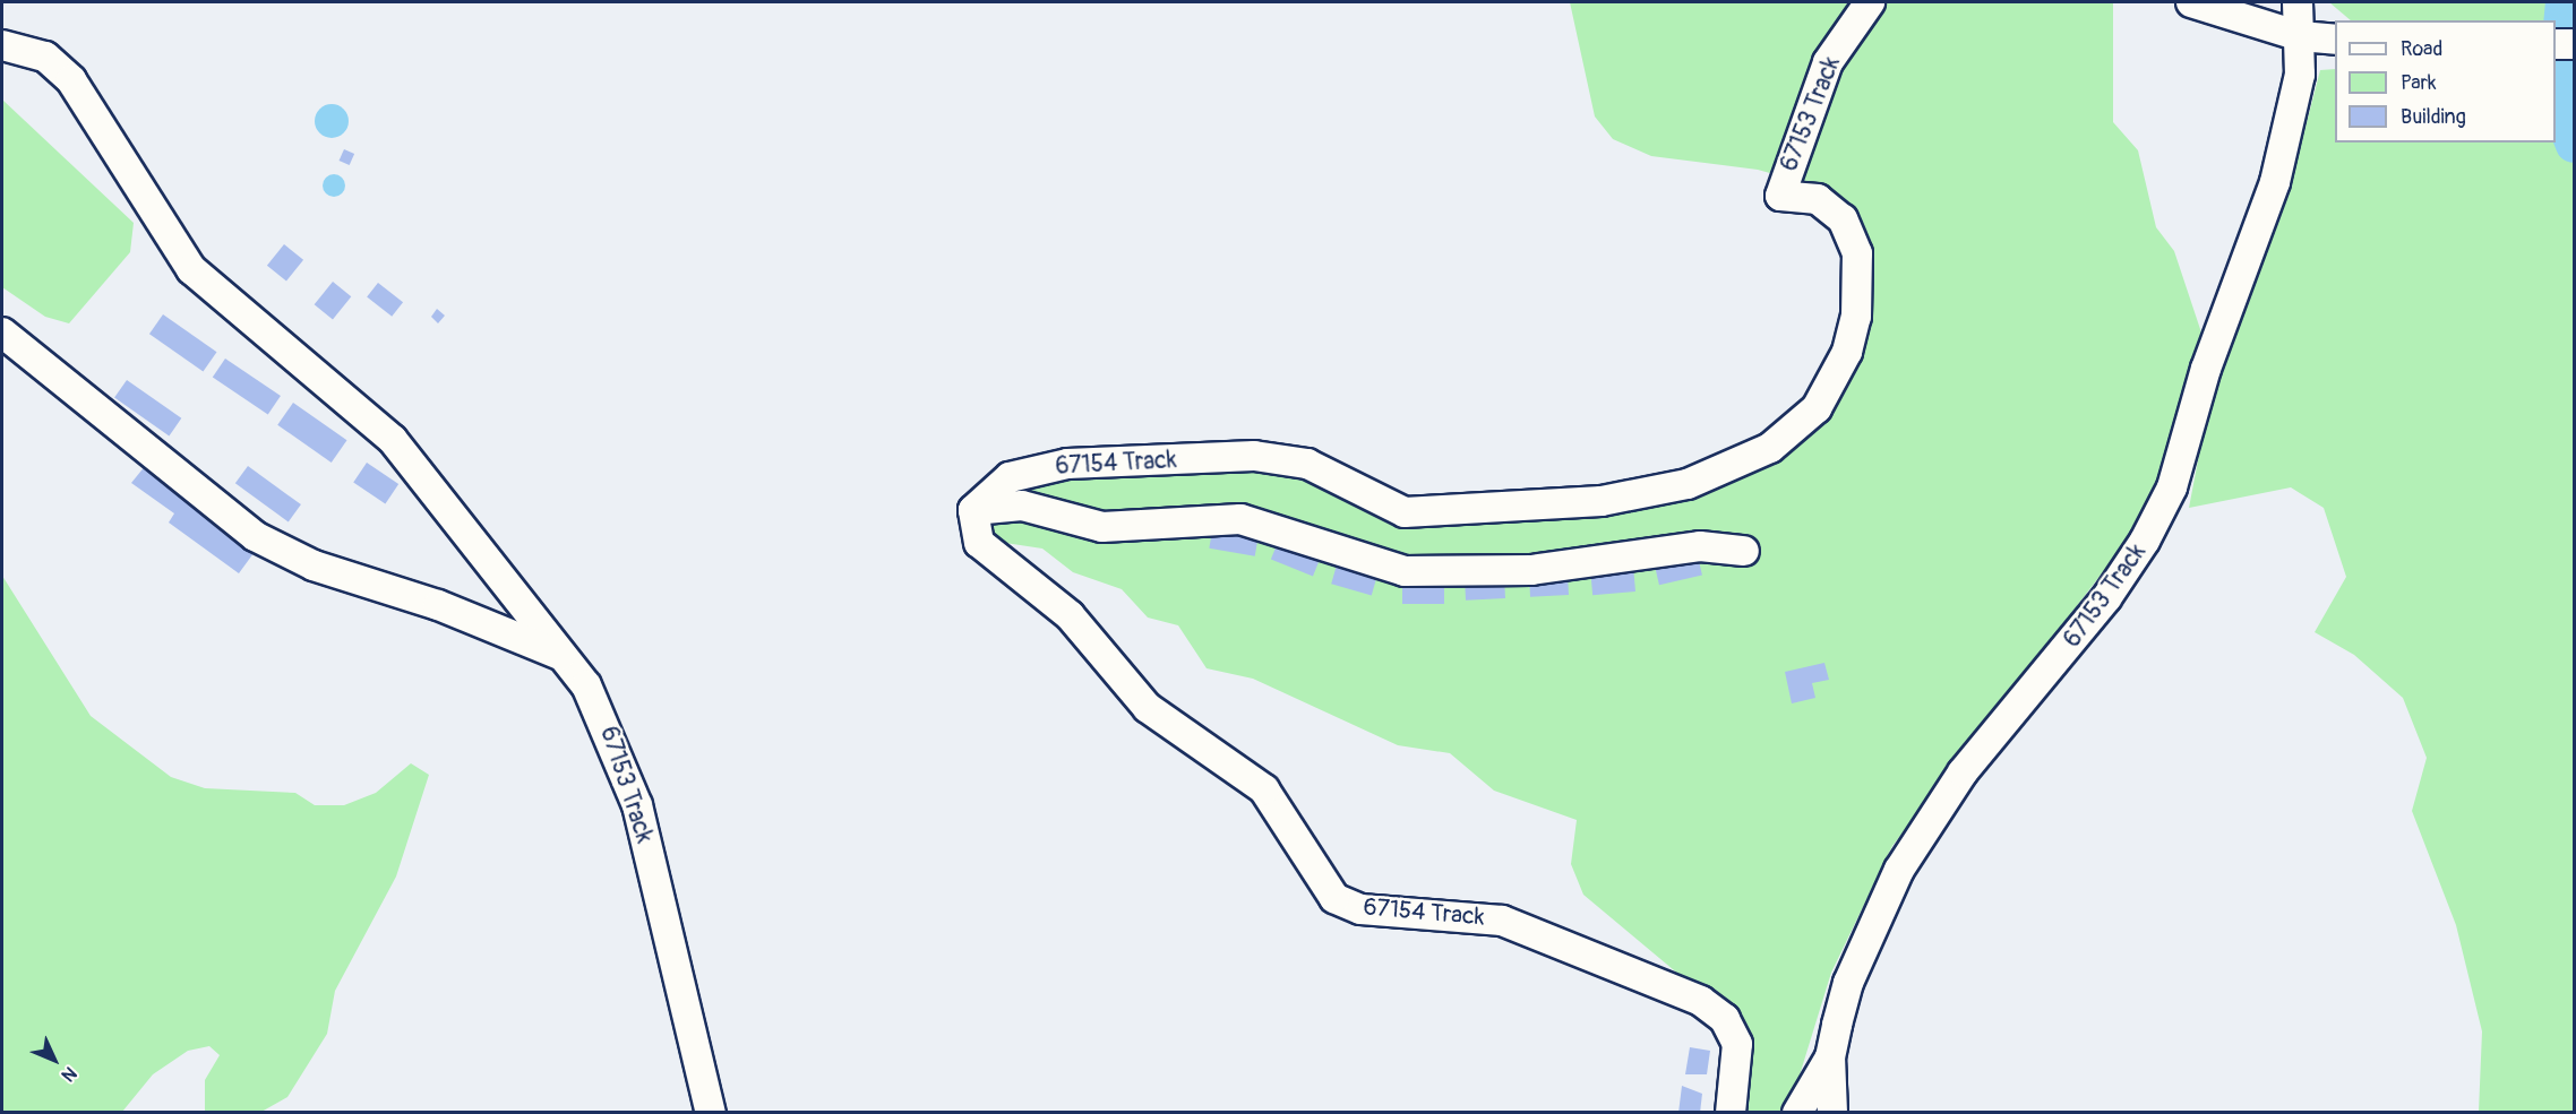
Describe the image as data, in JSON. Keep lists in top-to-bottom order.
{
  "streets": {
    "street": ["67153 Track", "67154 Track"]
  },
  "crossings": [
    ["67153 Track", "67154 Track"]
  ],
  "legend": ["Road", "Park", "Building"],
  "north": "bottom right"
}
